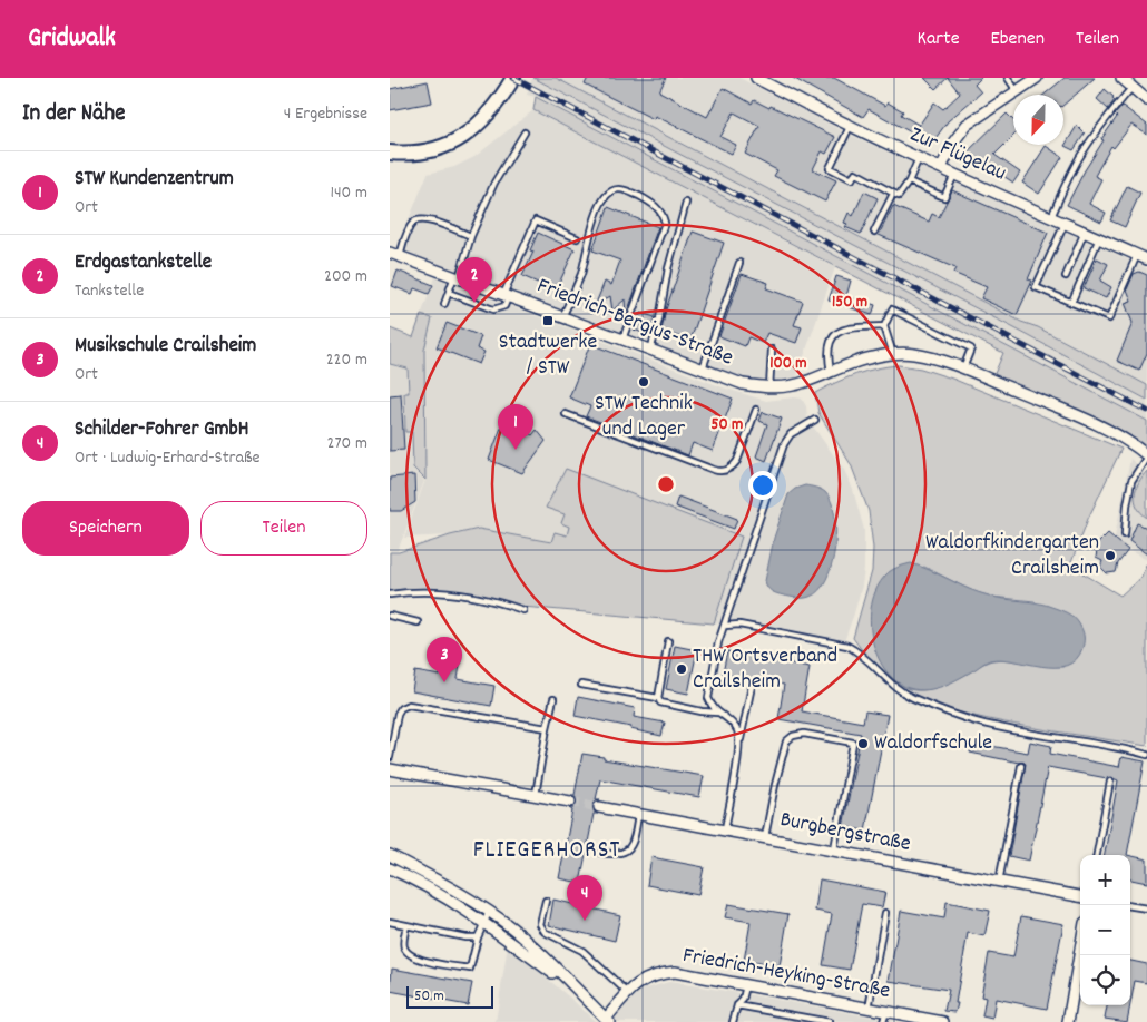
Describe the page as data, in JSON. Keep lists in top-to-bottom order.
{
  "streets": {
    "street": [
      "Zur Flügelau",
      "Friedrich-Bergius-Straße",
      "Burgbergstraße",
      "Friedrich-Heyking-Straße"
    ]
  },
  "districts": ["FLIEGERHORST"],
  "places": {
    "transit": ["Stadtwerke / STW"],
    "other": [
      "STW Technik und Lager",
      "Waldorfkindergarten Crailsheim",
      "THW Ortsverband Crailsheim",
      "Waldorfschule"
    ]
  },
  "scale_bar": "50 m",
  "north": "bottom",
  "page": {
    "header": "Gridwalk",
    "nav": ["Karte", "Ebenen", "Teilen"],
    "heading": ["In der Nähe", "4 Ergebnisse"],
    "list": [
      {
        "mark": "1",
        "name": "STW Kundenzentrum",
        "note": "Ort",
        "value": "140 m"
      },
      {
        "mark": "2",
        "name": "Erdgastankstelle",
        "note": "Tankstelle",
        "value": "200 m"
      },
      {
        "mark": "3",
        "name": "Musikschule Crailsheim",
        "note": "Ort",
        "value": "220 m"
      },
      {
        "mark": "4",
        "name": "Schilder-Fohrer GmbH",
        "note": "Ort · Ludwig-Erhard-Straße",
        "value": "270 m"
      }
    ],
    "pins": [
      "2",
      "1",
      "3",
      "4"
    ],
    "buttons": ["Speichern", "Teilen"],
    "map_buttons": ["+", "−"],
    "scale": "50 m"
  },
  "rings": ["150 m", "100 m", "50 m"]
}
